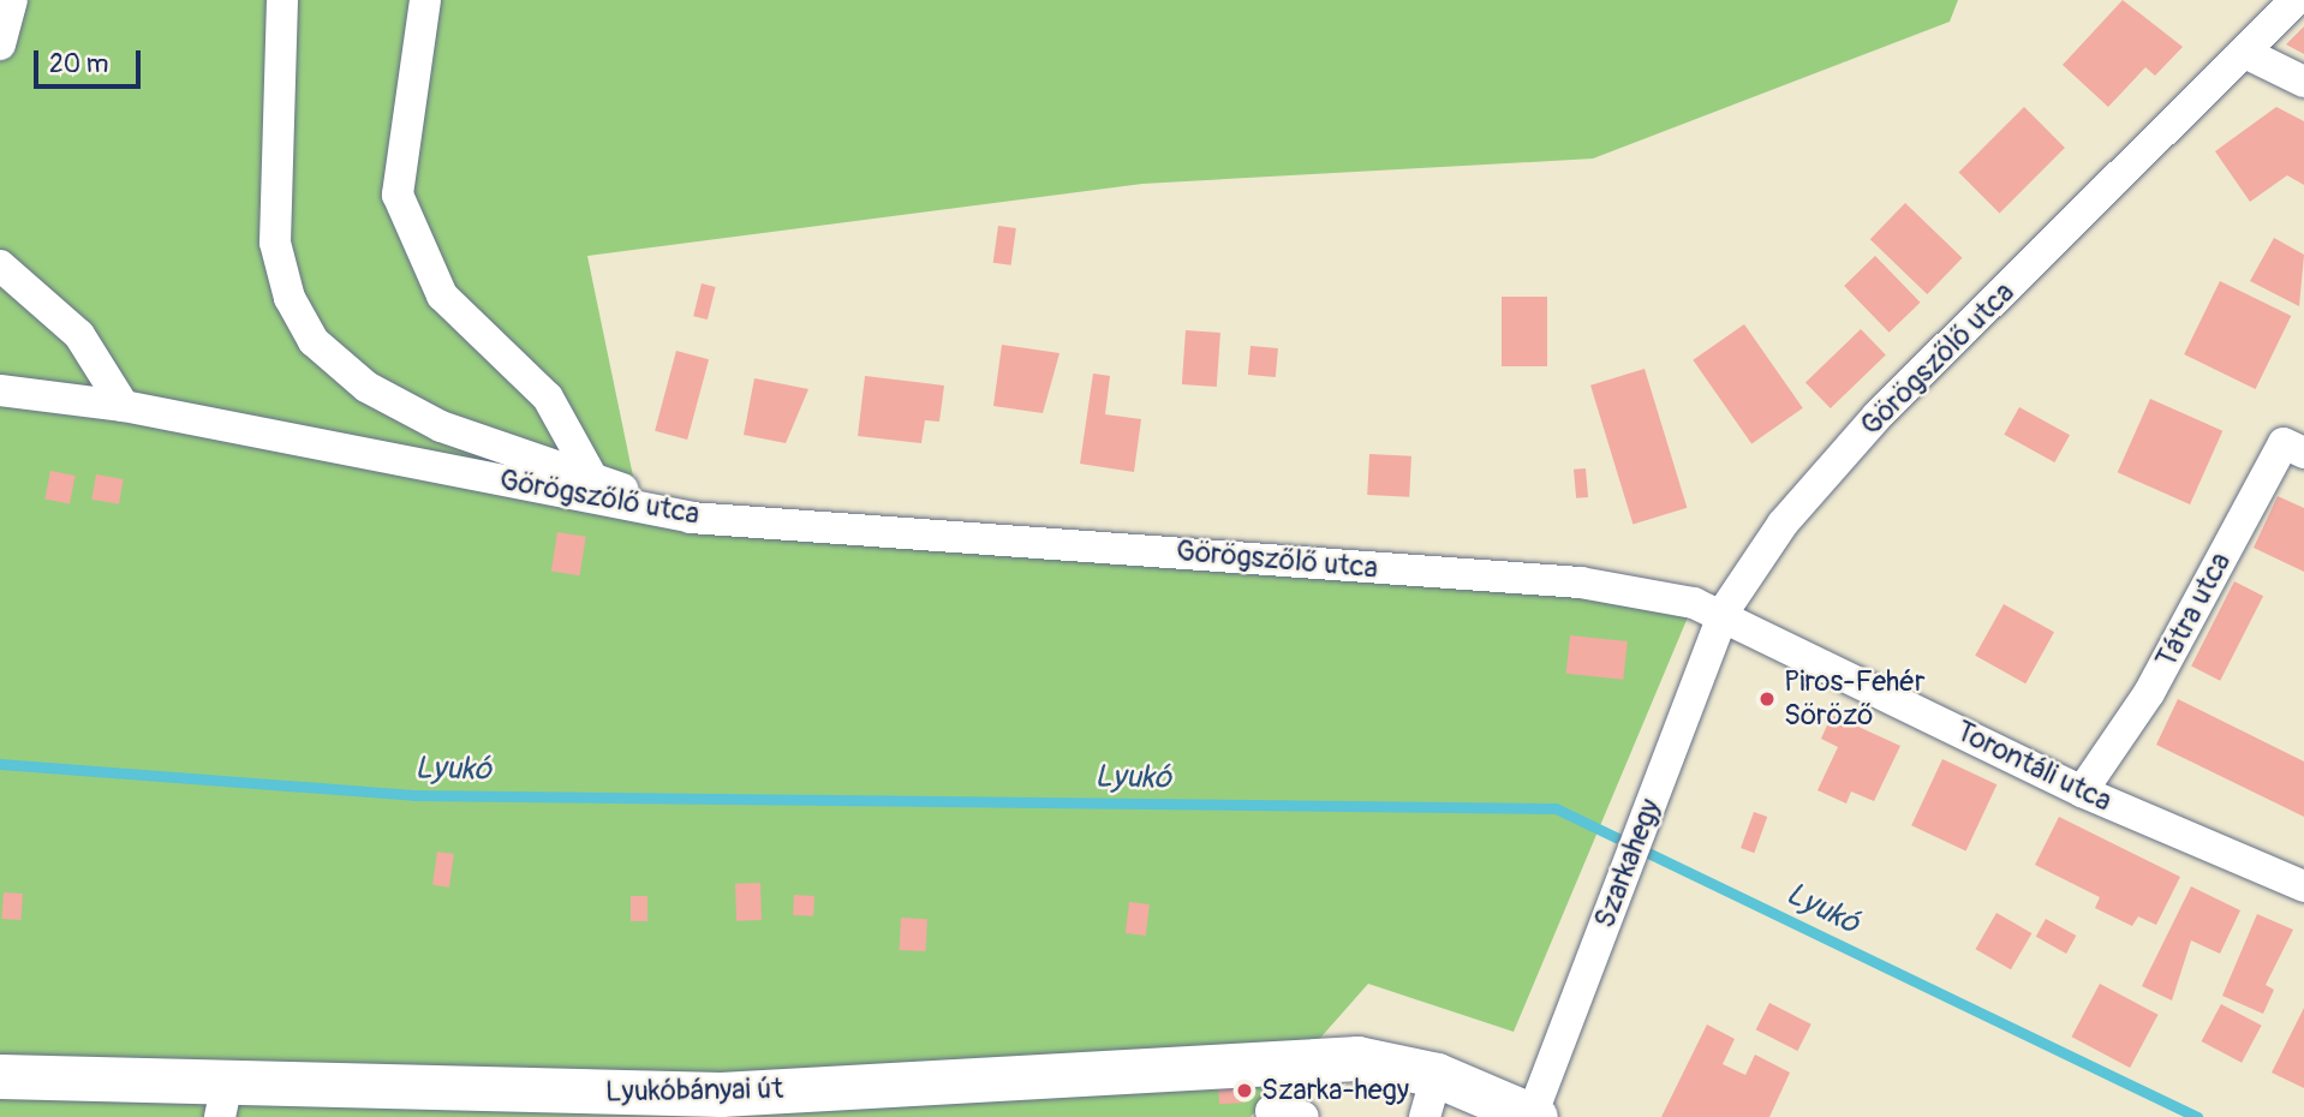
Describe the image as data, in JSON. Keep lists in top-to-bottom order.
{
  "streets": {
    "main road": ["Lyukóbányai út"],
    "street": [
      "Görögszőlő utca",
      "Tátra utca",
      "Torontáli utca",
      "Szarkahegy"
    ]
  },
  "crossings": [
    ["Görögszőlő utca", "Torontáli utca"],
    ["Görögszőlő utca", "Szarkahegy"],
    ["Tátra utca", "Torontáli utca"],
    ["Torontáli utca", "Szarkahegy"],
    ["Szarkahegy", "Lyukóbányai út"]
  ],
  "water": ["Lyukó"],
  "places": ["Piros-Fehér Söröző", "Szarka-hegy"],
  "scale_bar": "20 m"
}
